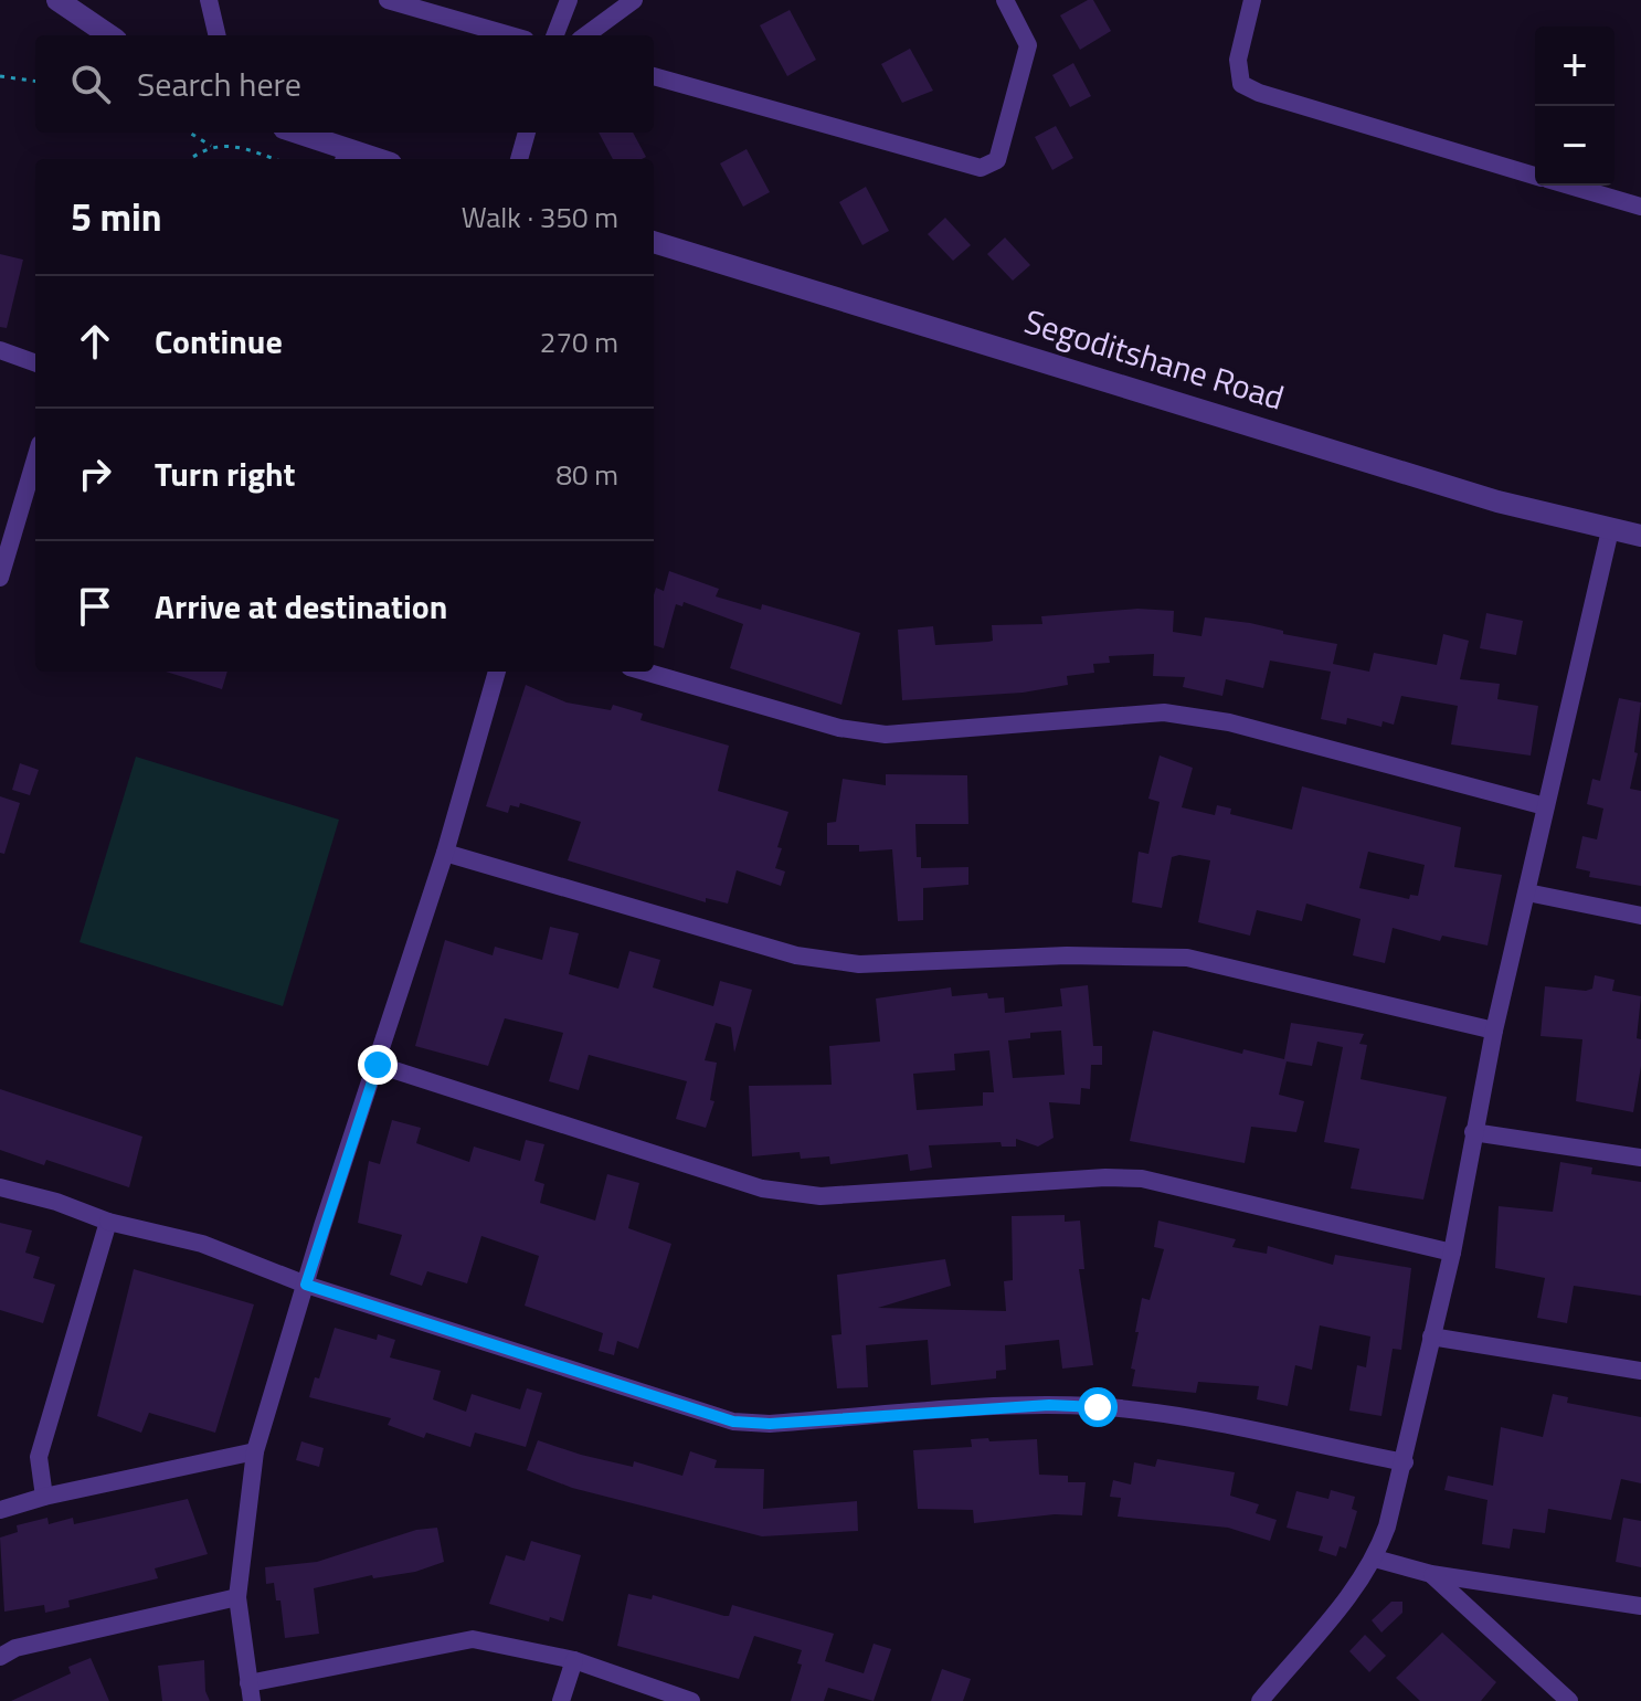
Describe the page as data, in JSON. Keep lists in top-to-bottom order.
{
  "streets": {
    "street": ["Segoditshane Road"]
  },
  "page": {
    "map_buttons": ["+", "−"],
    "search": "Search here",
    "heading": ["5 min", "Walk · 350 m"],
    "list": [
      ["Continue", "270 m"],
      ["Turn right", "80 m"],
      "Arrive at destination"
    ]
  }
}
